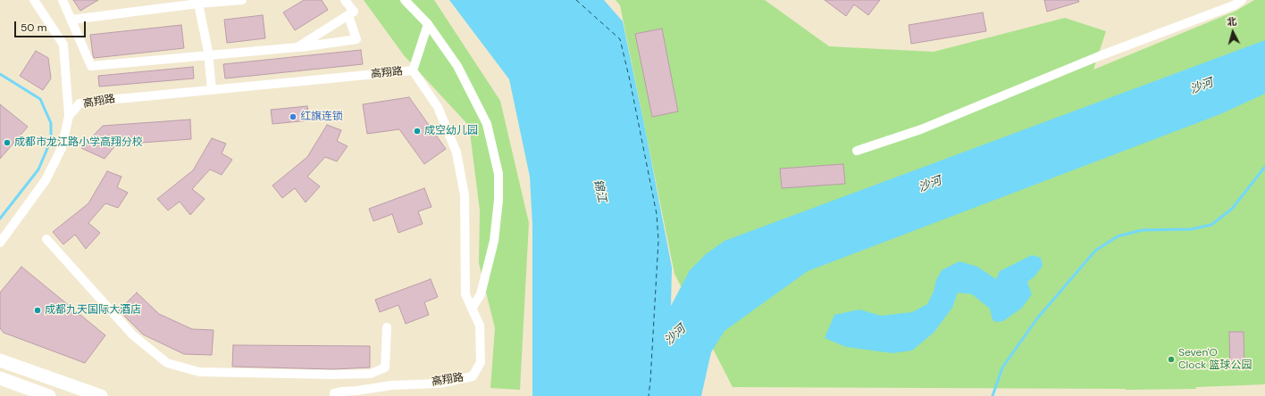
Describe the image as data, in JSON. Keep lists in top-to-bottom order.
{
  "streets": {
    "street": ["高翔路"]
  },
  "water": ["沙河", "锦江"],
  "places": [
    "红旗连锁",
    "成空幼儿园",
    "成都市龙江路小学高翔分校",
    "成都九天国际大酒店",
    "Seven'O Clock 篮球公园"
  ],
  "scale_bar": "50 m",
  "north": "top"
}
